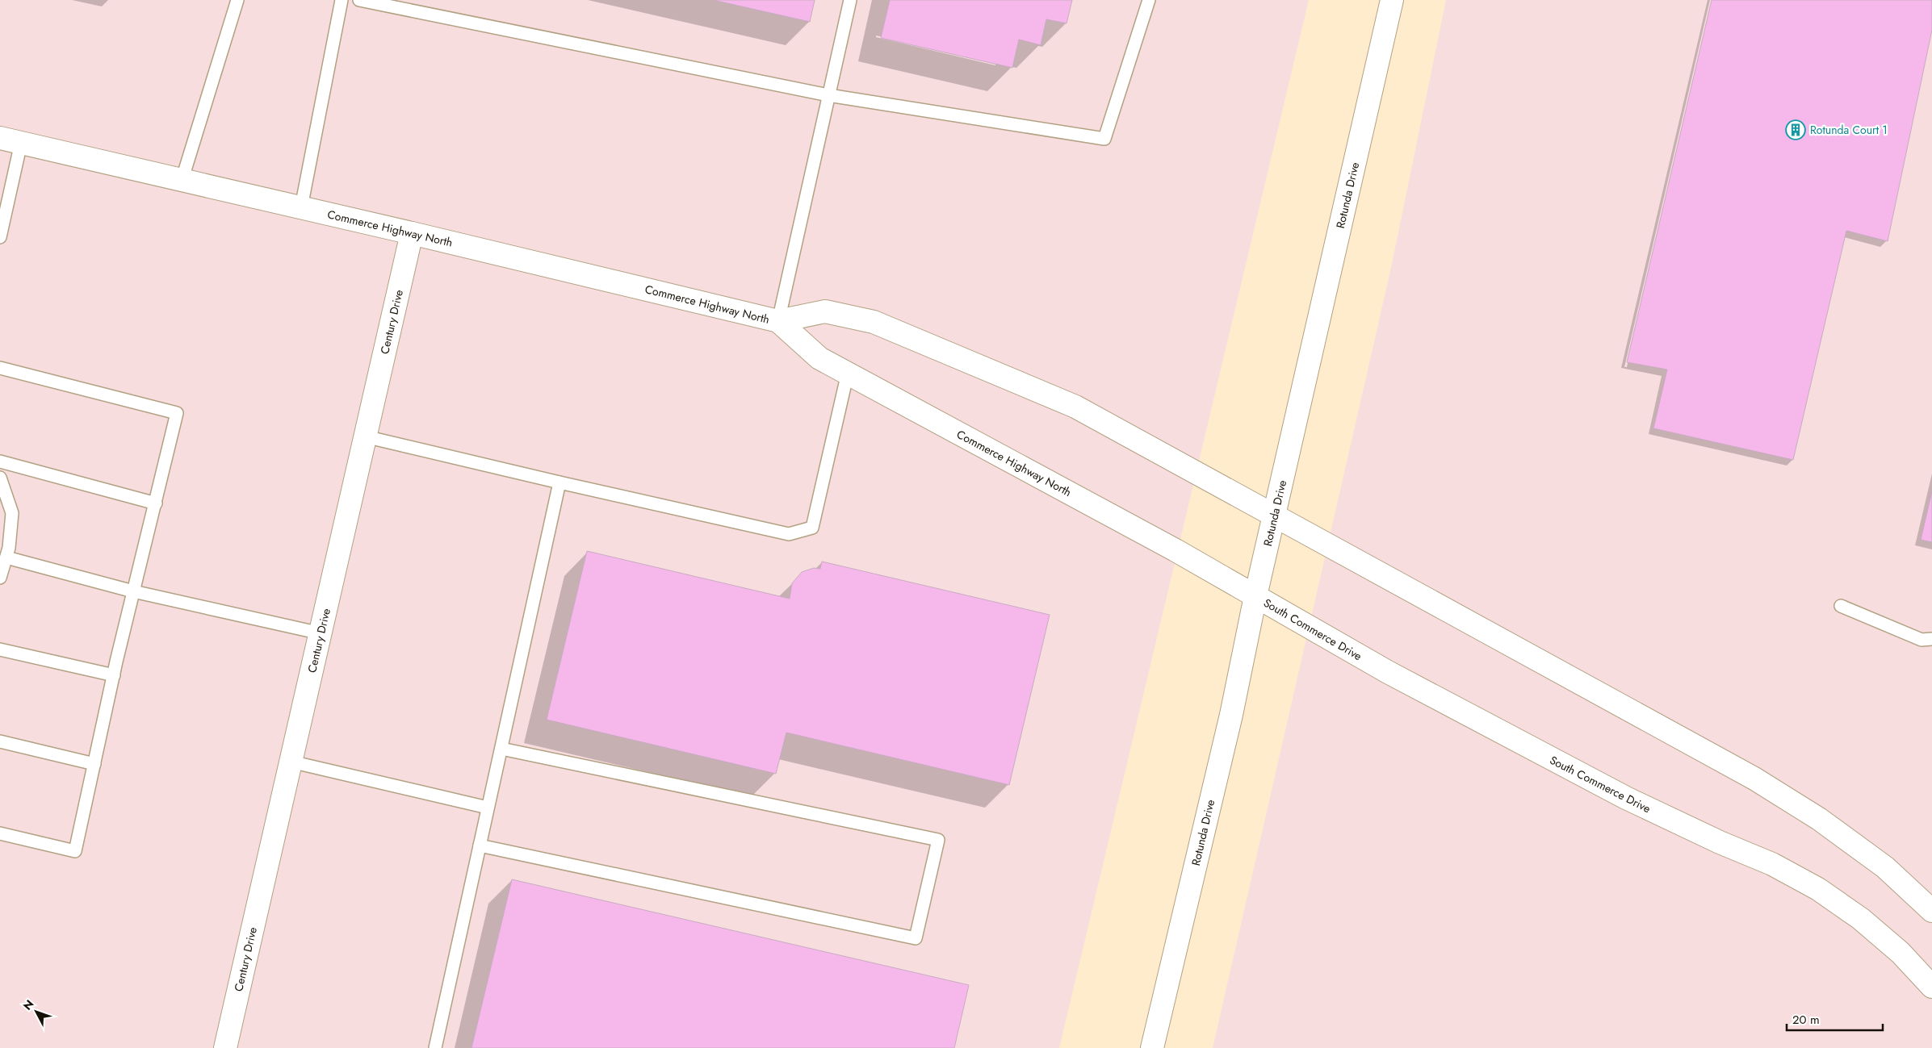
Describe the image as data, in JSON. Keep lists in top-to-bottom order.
{
  "streets": {
    "street": [
      "Rotunda Drive",
      "Commerce Highway North",
      "Century Drive",
      "South Commerce Drive"
    ]
  },
  "crossings": [
    ["Rotunda Drive", "Commerce Highway North"],
    ["Rotunda Drive", "South Commerce Drive"],
    ["Commerce Highway North", "Century Drive"],
    ["Commerce Highway North", "South Commerce Drive"]
  ],
  "places": {
    "building": ["Rotunda Court 1"]
  },
  "scale_bar": "20 m",
  "north": "top left"
}
